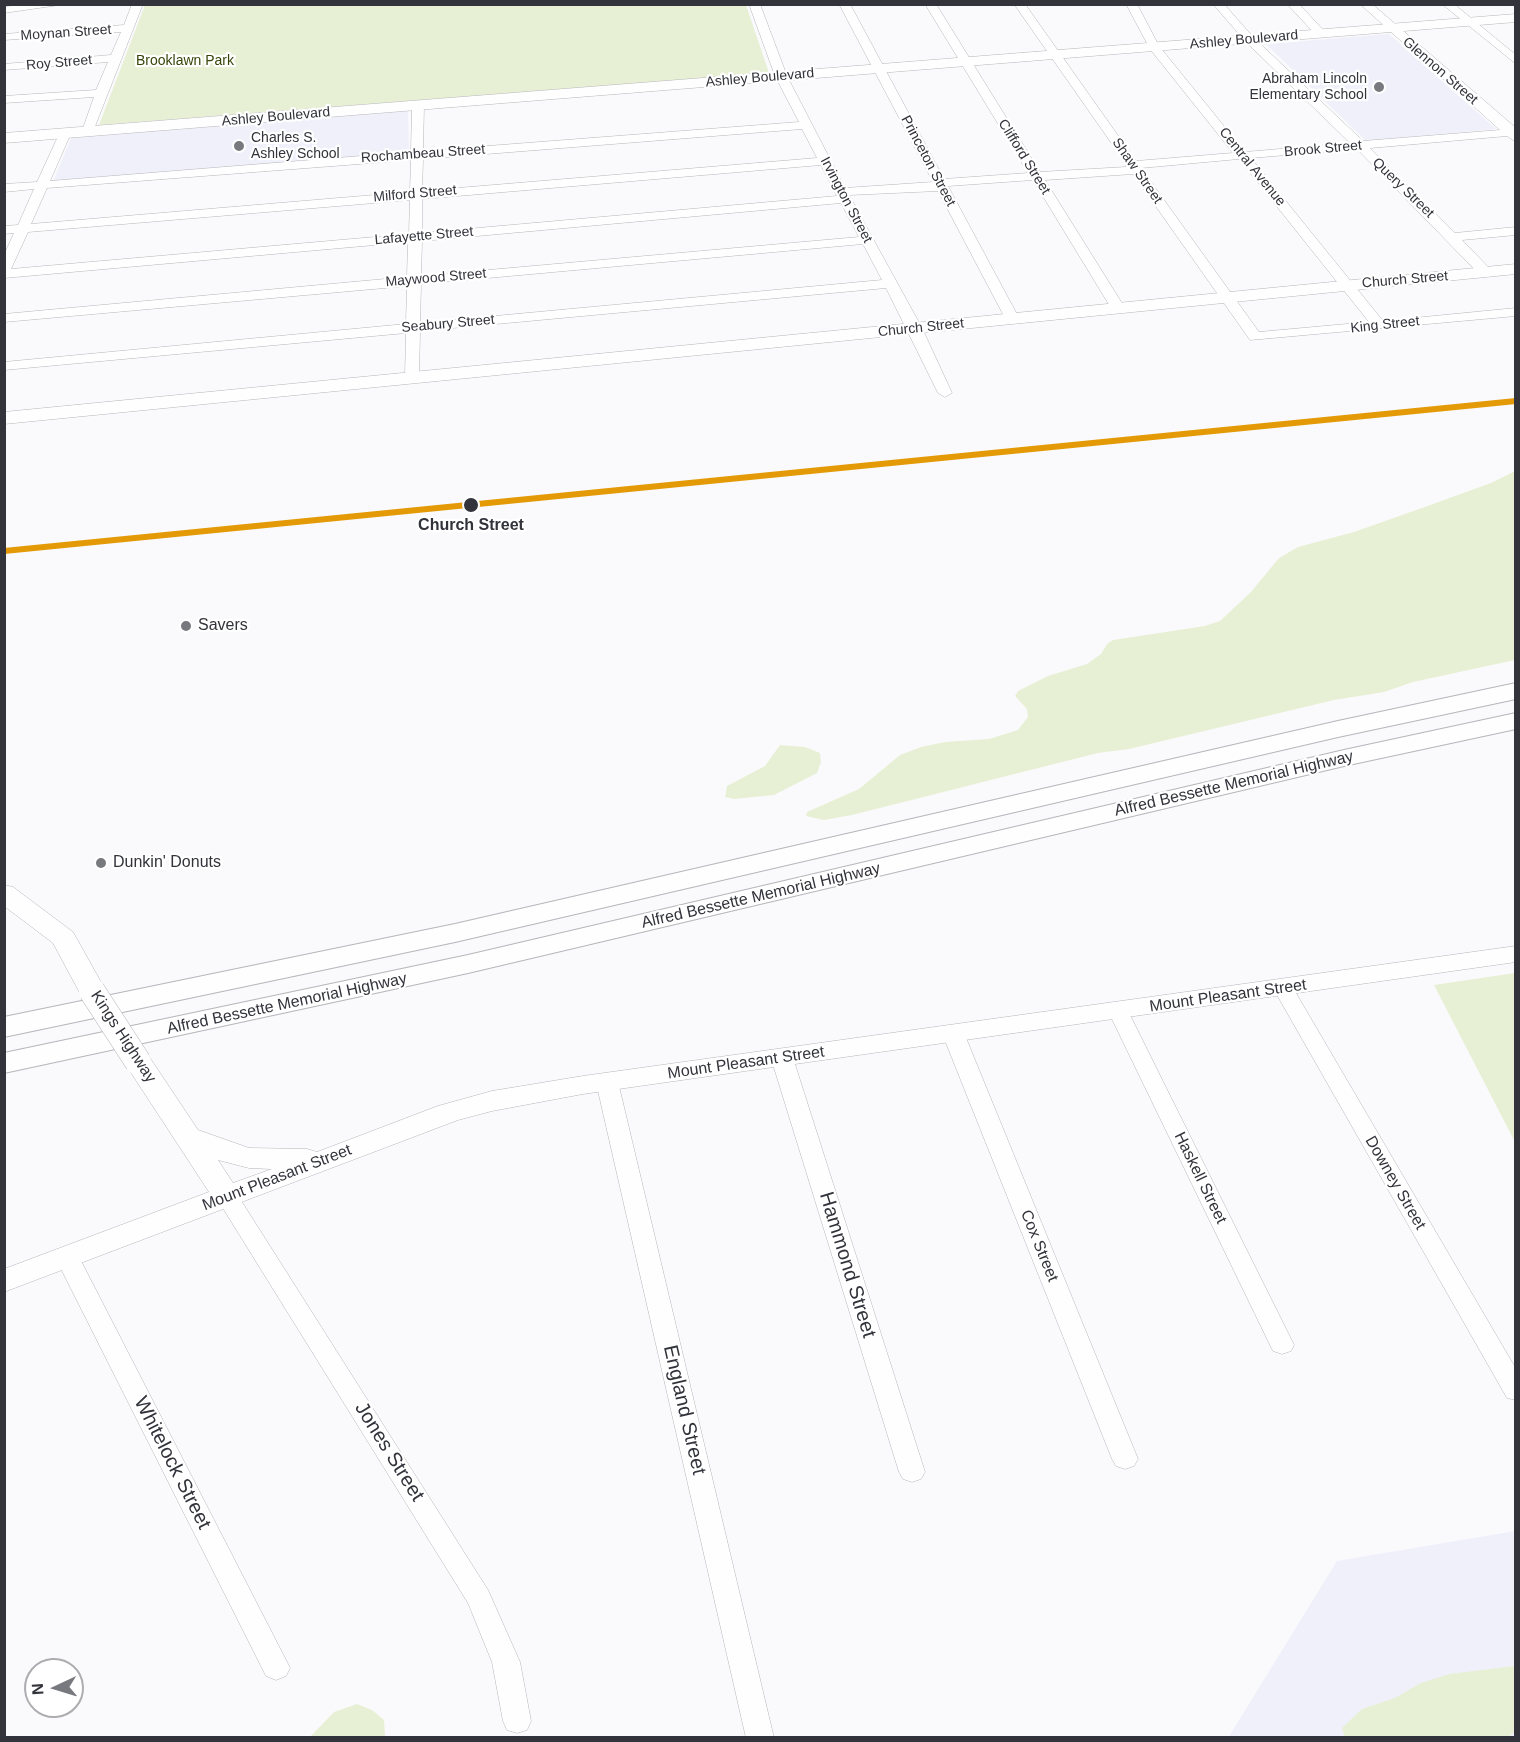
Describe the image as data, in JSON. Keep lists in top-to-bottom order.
{
  "streets": {
    "highway": ["Alfred Bessette Memorial Highway"],
    "main road": [
      "Ashley Boulevard",
      "Church Street",
      "Mount Pleasant Street",
      "Kings Highway"
    ],
    "street": [
      "Moynan Street",
      "Roy Street",
      "Glennon Street",
      "Brook Street",
      "Rochambeau Street",
      "Clifford Street",
      "Princeton Street",
      "Central Avenue",
      "Shaw Street",
      "Query Street",
      "Milford Street",
      "Irvington Street",
      "Lafayette Street",
      "Maywood Street",
      "Seabury Street",
      "King Street",
      "Haskell Street",
      "Downey Street",
      "Cox Street",
      "Hammond Street",
      "England Street",
      "Jones Street",
      "Whitelock Street"
    ]
  },
  "crossings": [
    ["Ashley Boulevard", "Glennon Street"],
    ["Ashley Boulevard", "Clifford Street"],
    ["Ashley Boulevard", "Princeton Street"],
    ["Ashley Boulevard", "Central Avenue"],
    ["Ashley Boulevard", "Shaw Street"],
    ["Ashley Boulevard", "Query Street"],
    ["Ashley Boulevard", "Irvington Street"],
    ["Glennon Street", "Brook Street"],
    ["Brook Street", "Clifford Street"],
    ["Brook Street", "Princeton Street"],
    ["Brook Street", "Central Avenue"],
    ["Brook Street", "Shaw Street"],
    ["Brook Street", "Query Street"],
    ["Brook Street", "Irvington Street"],
    ["Brook Street", "Lafayette Street"],
    ["Rochambeau Street", "Irvington Street"],
    ["Clifford Street", "Church Street"],
    ["Princeton Street", "Church Street"],
    ["Central Avenue", "Church Street"],
    ["Central Avenue", "King Street"],
    ["Shaw Street", "Church Street"],
    ["Shaw Street", "King Street"],
    ["Query Street", "Church Street"],
    ["Milford Street", "Irvington Street"],
    ["Irvington Street", "Lafayette Street"],
    ["Irvington Street", "Maywood Street"],
    ["Irvington Street", "Church Street"],
    ["Irvington Street", "Seabury Street"],
    ["Mount Pleasant Street", "Kings Highway"],
    ["Mount Pleasant Street", "Haskell Street"],
    ["Mount Pleasant Street", "Downey Street"],
    ["Mount Pleasant Street", "Cox Street"],
    ["Mount Pleasant Street", "Hammond Street"],
    ["Mount Pleasant Street", "England Street"],
    ["Mount Pleasant Street", "Jones Street"],
    ["Mount Pleasant Street", "Whitelock Street"],
    ["Kings Highway", "Jones Street"]
  ],
  "parks": ["Brooklawn Park"],
  "places": [
    "Abraham Lincoln Elementary School",
    "Charles S. Ashley School",
    "Church Street",
    "Savers",
    "Dunkin' Donuts"
  ],
  "north": "left"
}
